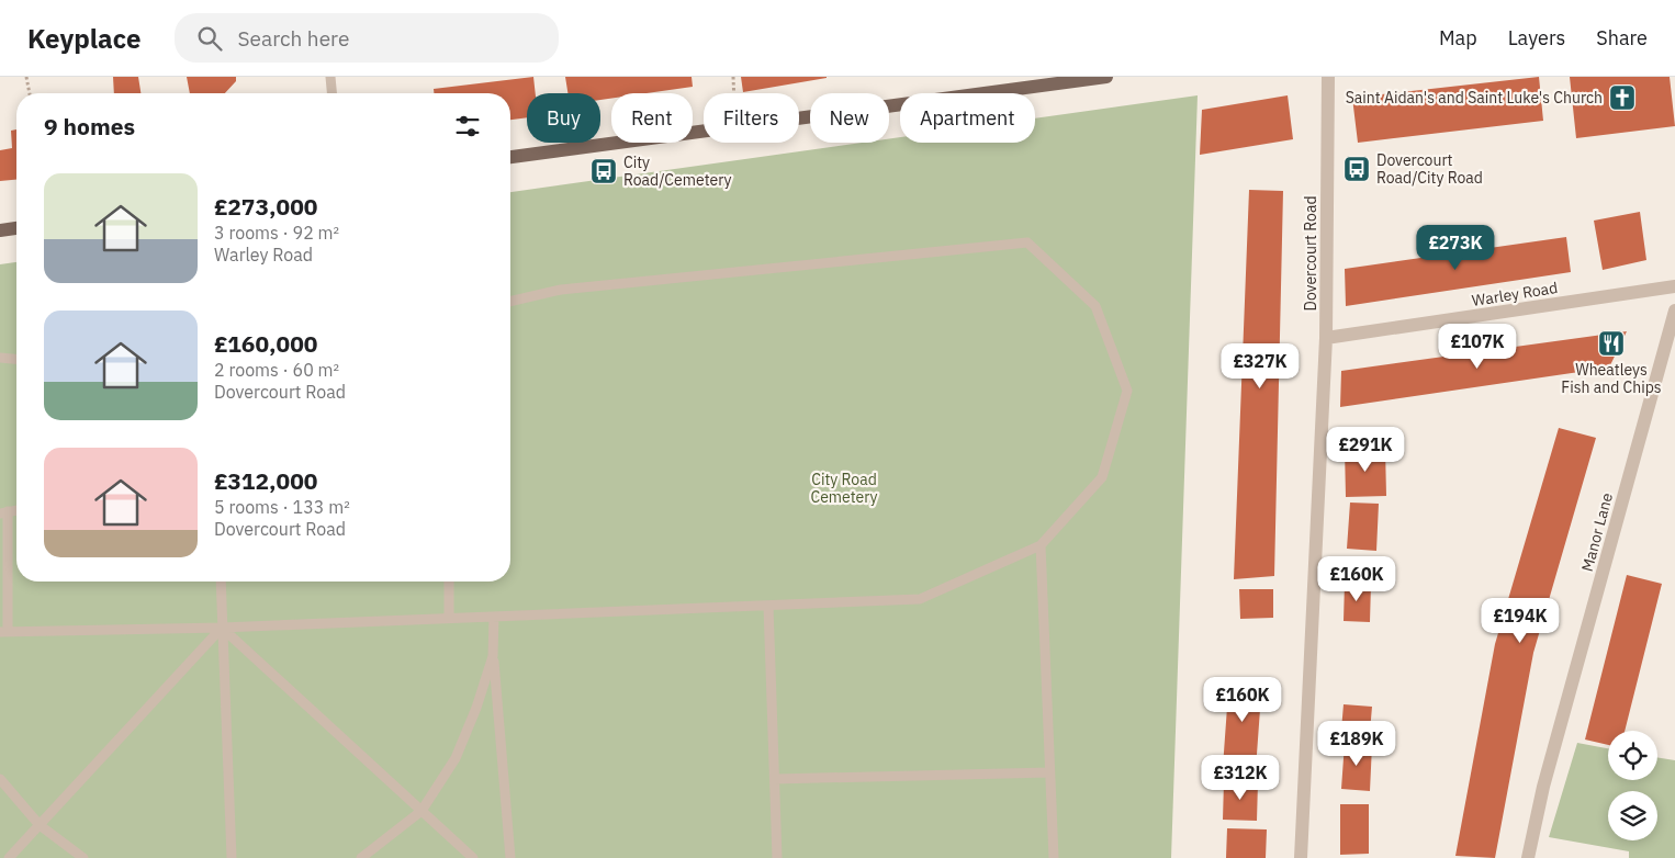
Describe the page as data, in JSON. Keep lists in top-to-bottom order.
{
  "streets": {
    "street": ["Dovercourt Road", "Warley Road", "Manor Lane"]
  },
  "crossings": [
    ["Dovercourt Road", "Warley Road"]
  ],
  "parks": ["City Road Cemetery"],
  "places": {
    "church": ["Saint Aidan's and Saint Luke's Church"],
    "bus stop": ["Dovercourt Road/City Road", "City Road/Cemetery"],
    "restaurant": ["Wheatleys Fish and Chips"]
  },
  "page": {
    "header": "Keyplace",
    "search": "Search here",
    "nav": ["Map", "Layers", "Share"],
    "chip": [
      "Buy",
      "Rent",
      "Filters",
      "New",
      "Apartment"
    ],
    "heading": "9 homes",
    "list": [
      {
        "name": "£273,000",
        "note": "3 rooms · 92 m² · Warley Road"
      },
      {
        "name": "£160,000",
        "note": "2 rooms · 60 m² · Dovercourt Road"
      },
      {
        "name": "£312,000",
        "note": "5 rooms · 133 m² · Dovercourt Road"
      }
    ],
    "price": [
      "£273K",
      "£107K",
      "£327K",
      "£291K",
      "£160K",
      "£194K",
      "£160K",
      "£189K",
      "£312K"
    ]
  }
}
